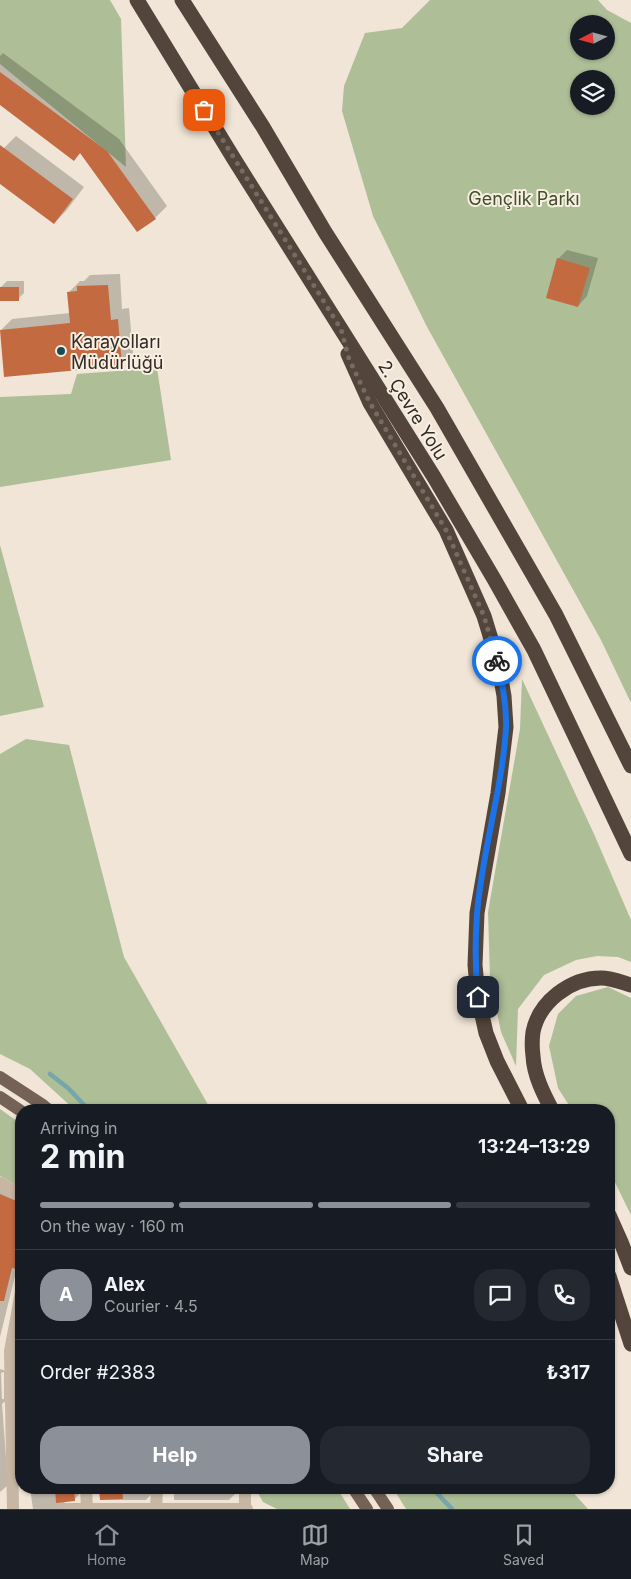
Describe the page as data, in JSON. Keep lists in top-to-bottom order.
{
  "streets": {
    "highway": ["2. Çevre Yolu"]
  },
  "parks": ["Gençlik Parkı"],
  "places": ["Karayolları Müdürlüğü"],
  "north": "left",
  "page": {
    "heading": ["2 min", "Arriving in", "13:24–13:29"],
    "panel": [
      "Alex",
      "Courier · 4.5",
      "Order #2383",
      "₺317"
    ],
    "bar": "On the way · 160 m",
    "round": "A",
    "buttons": ["Help", "Share"],
    "tabs": ["Home", "Map", "Saved"]
  }
}
